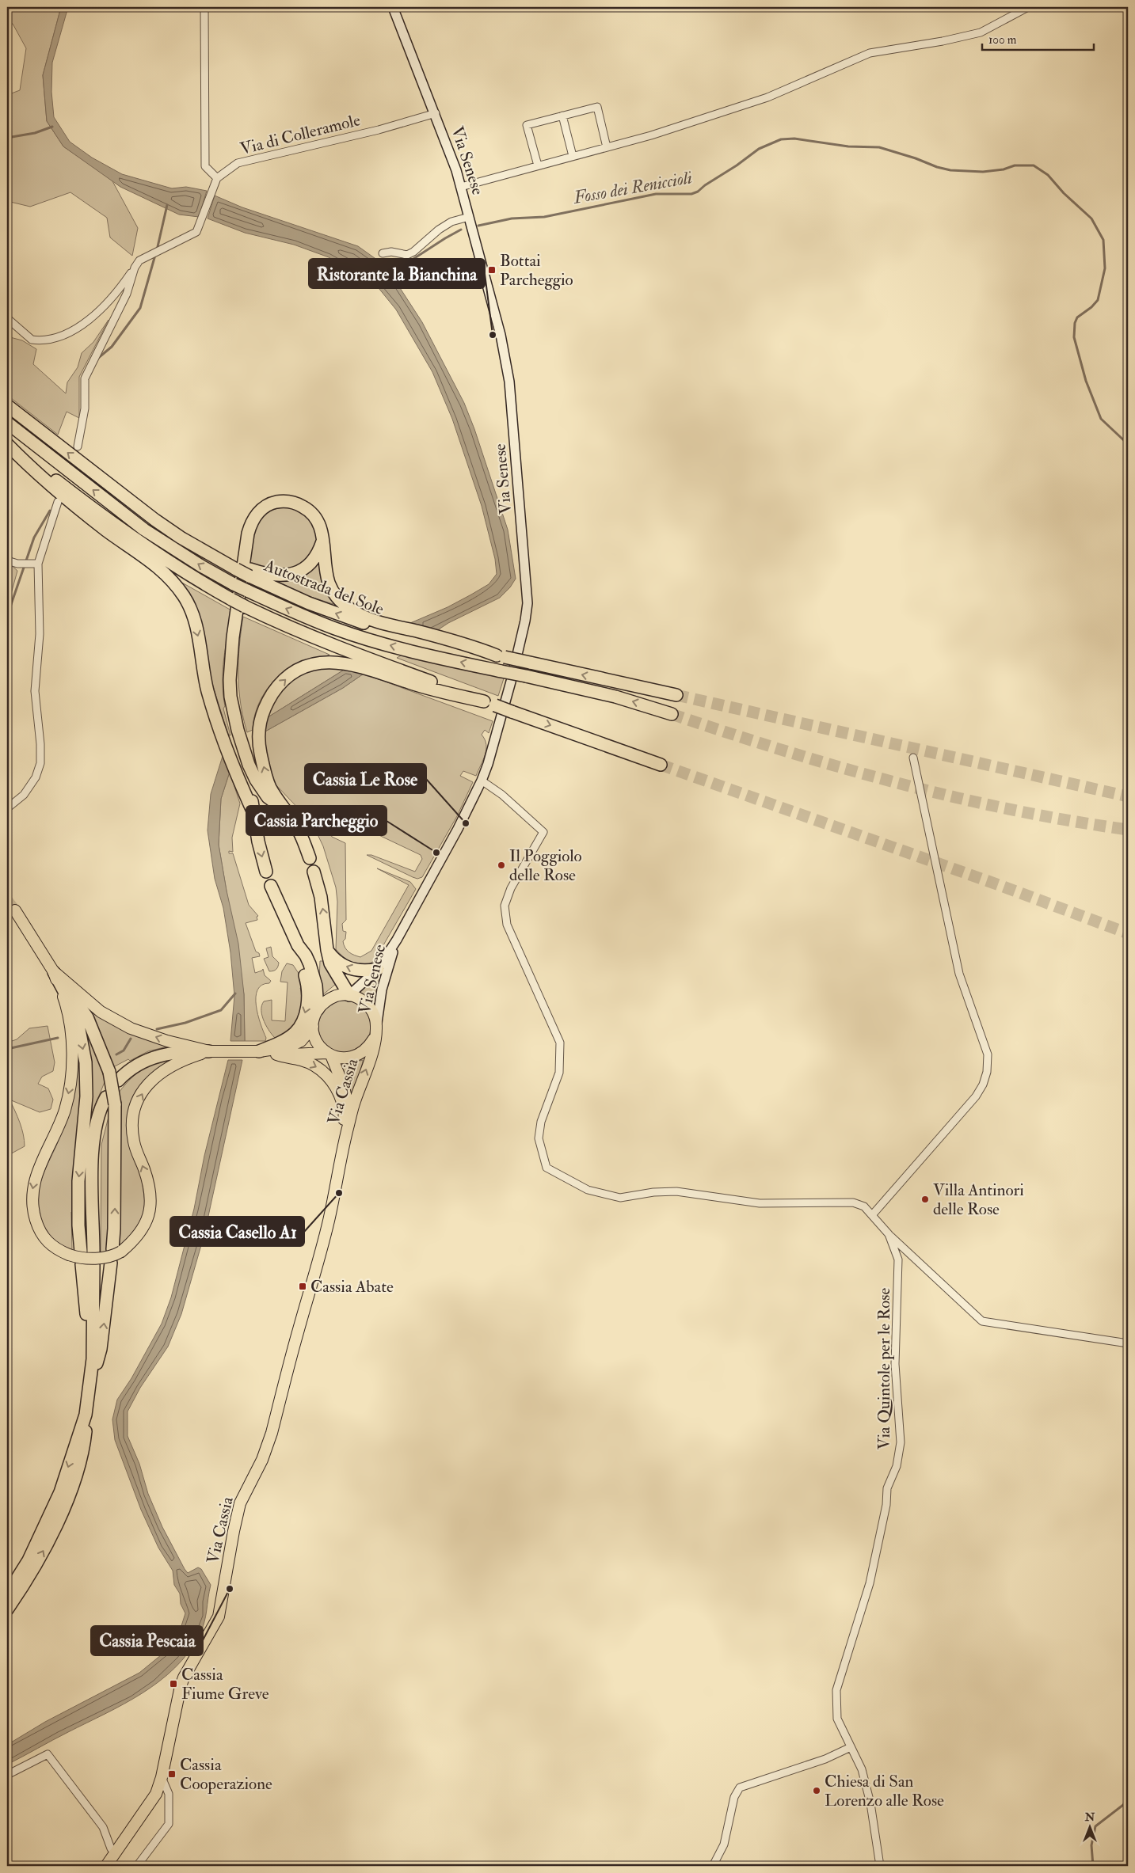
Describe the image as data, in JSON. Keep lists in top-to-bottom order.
{
  "streets": {
    "highway": ["Autostrada del Sole"],
    "main road": ["Via Senese", "Via Cassia"],
    "street": ["Via di Colleramole", "Via Quintole per le Rose"]
  },
  "crossings": [
    ["Via di Colleramole", "Via Senese"],
    ["Via Senese", "Via Cassia"],
    ["Via Senese", "Via Quintole per le Rose"]
  ],
  "water": ["Fosso dei Reniccioli"],
  "places": {
    "transit": [
      "Bottai Parcheggio",
      "Cassia Abate",
      "Cassia Fiume Greve",
      "Cassia Cooperazione"
    ],
    "other": [
      "Ristorante la Bianchina",
      "Cassia Le Rose",
      "Cassia Parcheggio",
      "Il Poggiolo delle Rose",
      "Cassia Casello A1",
      "Villa Antinori delle Rose",
      "Cassia Pescaia",
      "Chiesa di San Lorenzo alle Rose"
    ]
  },
  "scale_bar": "100 m",
  "north": "top"
}
